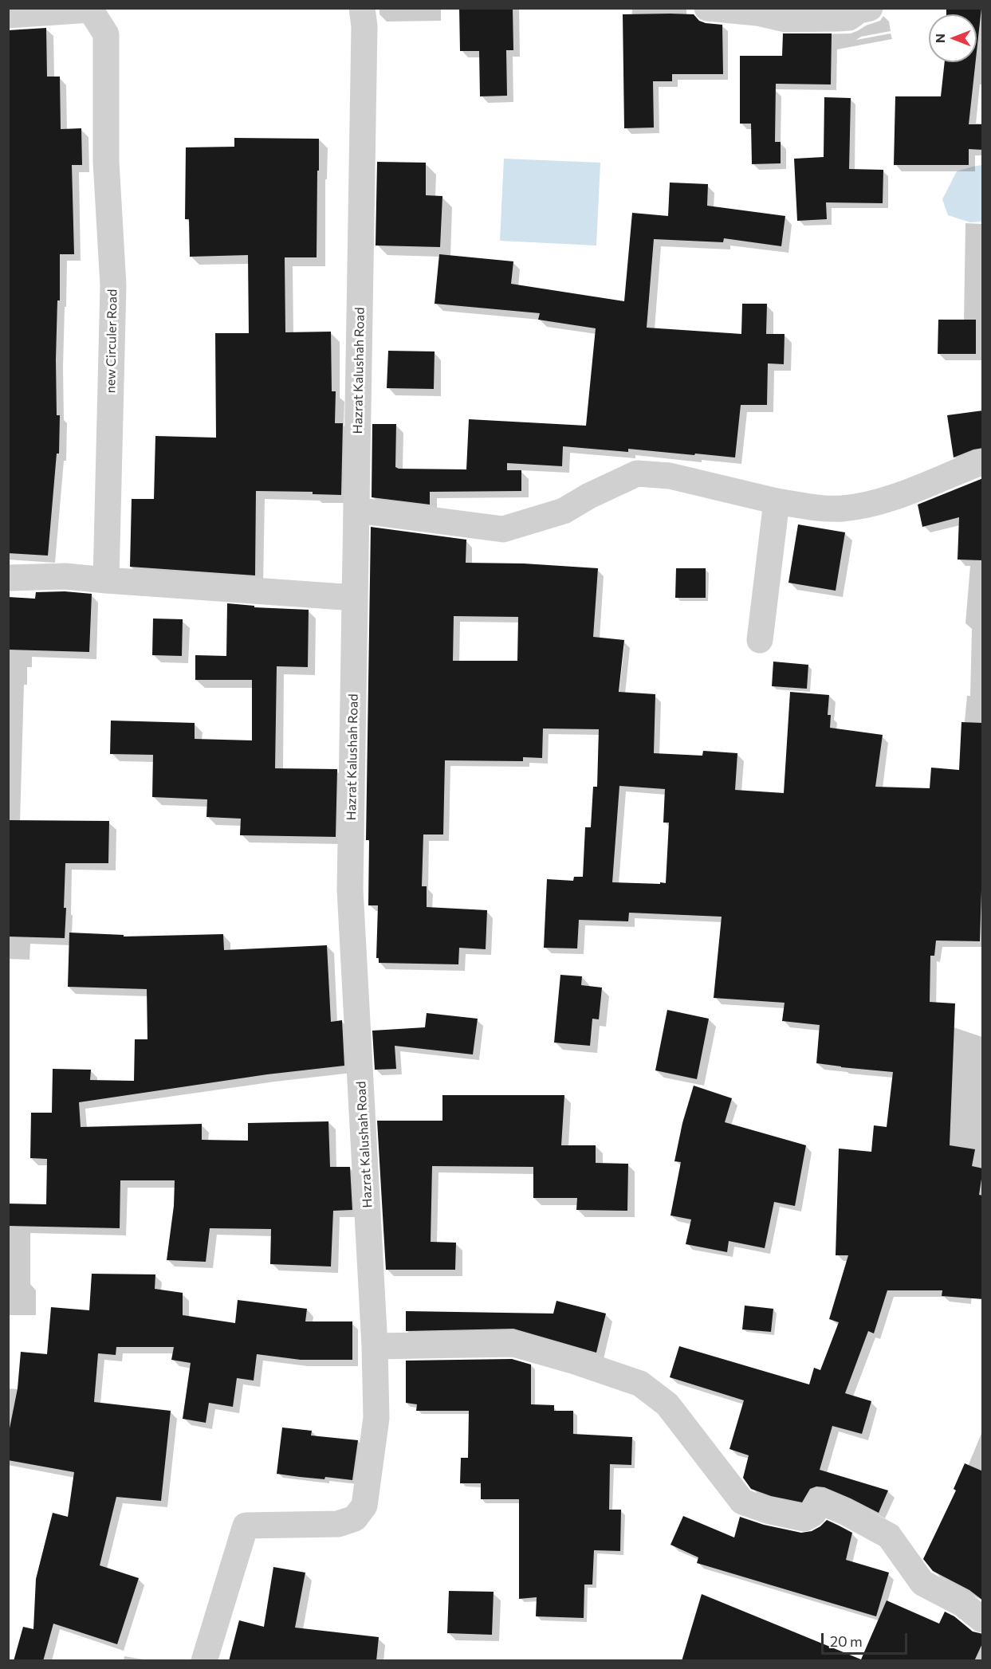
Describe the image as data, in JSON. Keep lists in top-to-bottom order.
{
  "streets": {
    "street": ["new Circuler Road", "Hazrat Kalushah Road"]
  },
  "scale_bar": "20 m",
  "north": "left"
}
